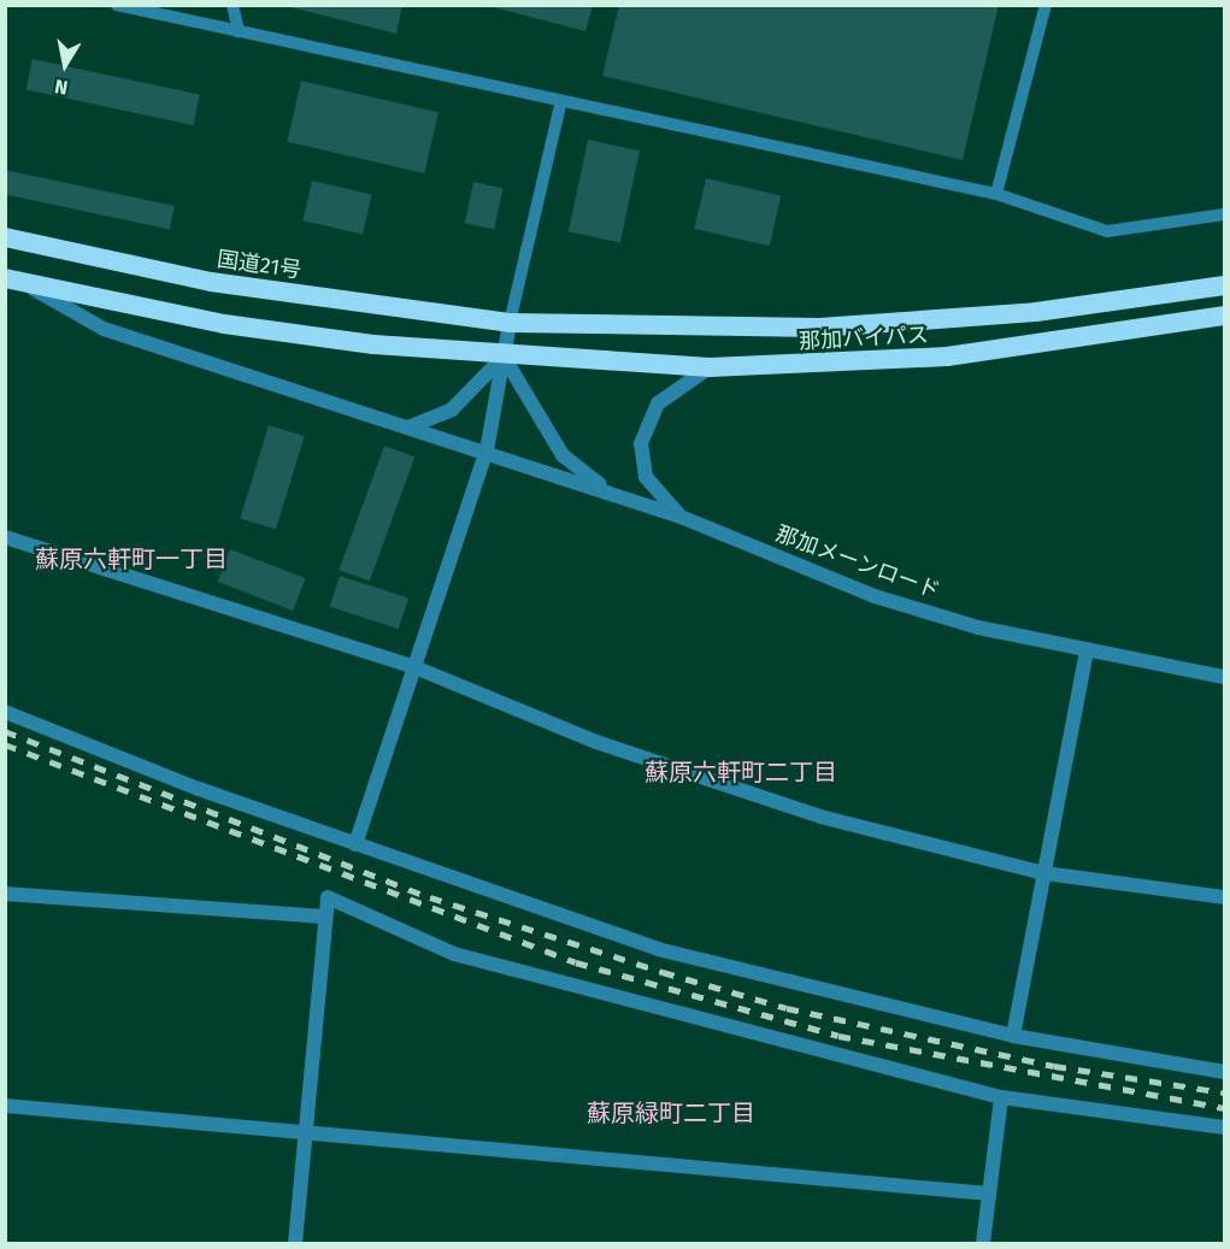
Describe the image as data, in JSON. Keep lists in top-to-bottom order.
{
  "streets": {
    "highway": ["国道21号", "那加バイパス"],
    "street": ["那加メーンロード"]
  },
  "crossings": [
    ["国道21号", "那加バイパス"]
  ],
  "districts": ["蘇原六軒町一丁目", "蘇原六軒町二丁目", "蘇原緑町二丁目"],
  "north": "bottom"
}
